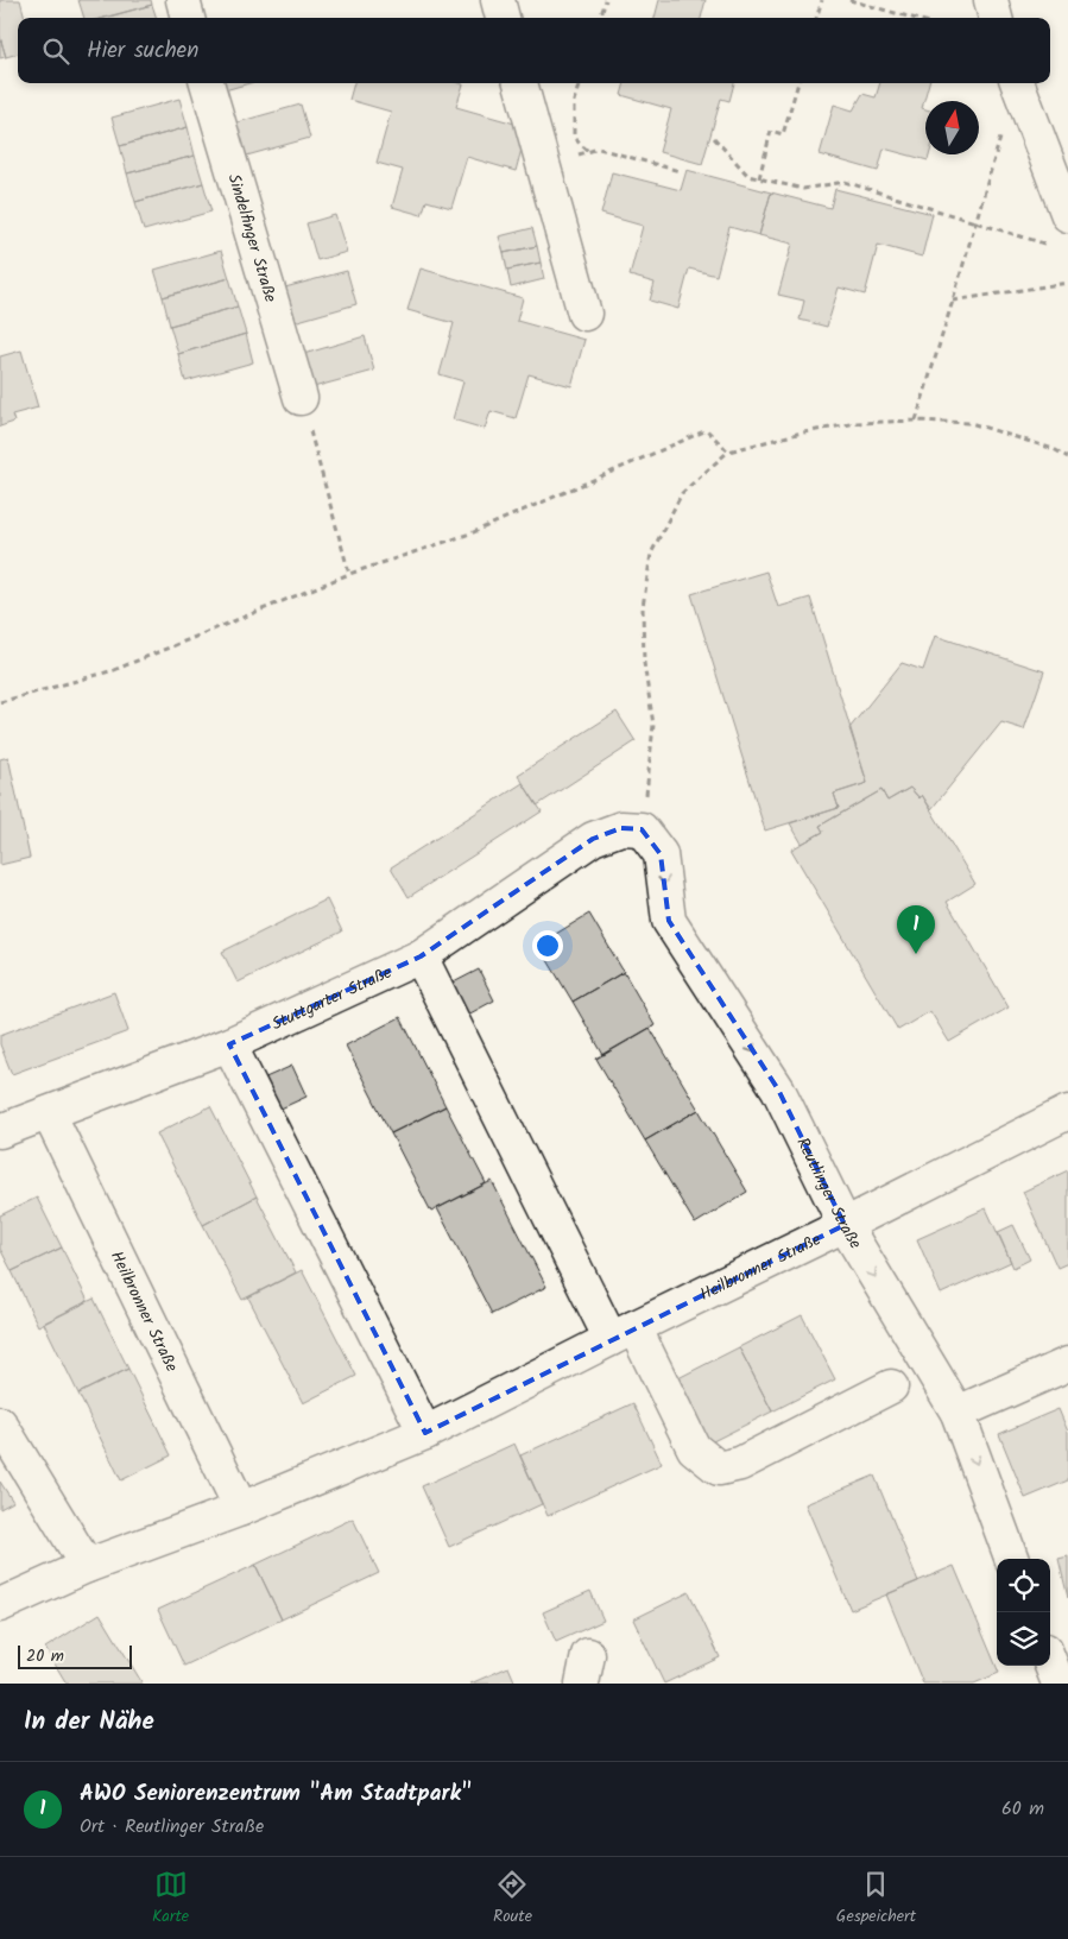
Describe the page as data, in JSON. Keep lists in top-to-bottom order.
{
  "streets": {
    "street": [
      "Sindelfinger Straße",
      "Stuttgarter Straße",
      "Reutlinger Straße",
      "Heilbronner Straße"
    ]
  },
  "crossings": [
    ["Stuttgarter Straße", "Reutlinger Straße"],
    ["Stuttgarter Straße", "Heilbronner Straße"],
    ["Reutlinger Straße", "Heilbronner Straße"]
  ],
  "scale_bar": "20 m",
  "north": "top",
  "page": {
    "search": "Hier suchen",
    "pins": "1",
    "scale": "20 m",
    "heading": "In der Nähe",
    "list": [
      {
        "mark": "1",
        "name": "AWO Seniorenzentrum \"Am Stadtpark\"",
        "note": "Ort · Reutlinger Straße",
        "value": "60 m"
      }
    ],
    "nav": ["Karte", "Route", "Gespeichert"]
  }
}
